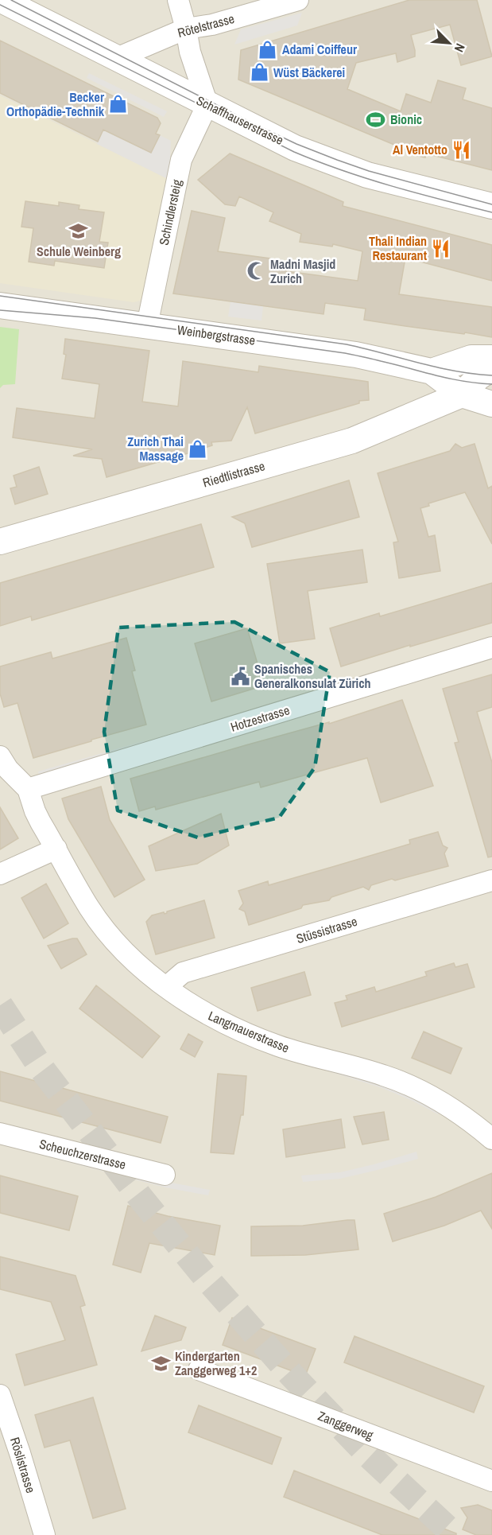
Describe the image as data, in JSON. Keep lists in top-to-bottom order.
{
  "streets": {
    "street": [
      "Rötelstrasse",
      "Schaffhauserstrasse",
      "Schindlersteig",
      "Weinbergstrasse",
      "Riedtlistrasse",
      "Hotzestrasse",
      "Stüssistrasse",
      "Langmauerstrasse",
      "Scheuchzerstrasse",
      "Zanggerweg",
      "Röslistrasse"
    ]
  },
  "crossings": [
    ["Rötelstrasse", "Schaffhauserstrasse"],
    ["Schaffhauserstrasse", "Schindlersteig"],
    ["Schindlersteig", "Weinbergstrasse"],
    ["Weinbergstrasse", "Riedtlistrasse"],
    ["Hotzestrasse", "Langmauerstrasse"],
    ["Stüssistrasse", "Langmauerstrasse"]
  ],
  "places": {
    "shop": [
      "Adami Coiffeur",
      "Wüst Bäckerei",
      "Becker Orthopädie-Technik",
      "Zurich Thai Massage"
    ],
    "sports": ["Bionic"],
    "restaurant": ["Al Ventotto", "Thali Indian Restaurant"],
    "school or university": ["Schule Weinberg", "Kindergarten Zanggerweg 1+2"],
    "mosque": ["Madni Masjid Zurich"],
    "public building": ["Spanisches Generalkonsulat Zürich"]
  },
  "north": "bottom right"
}
